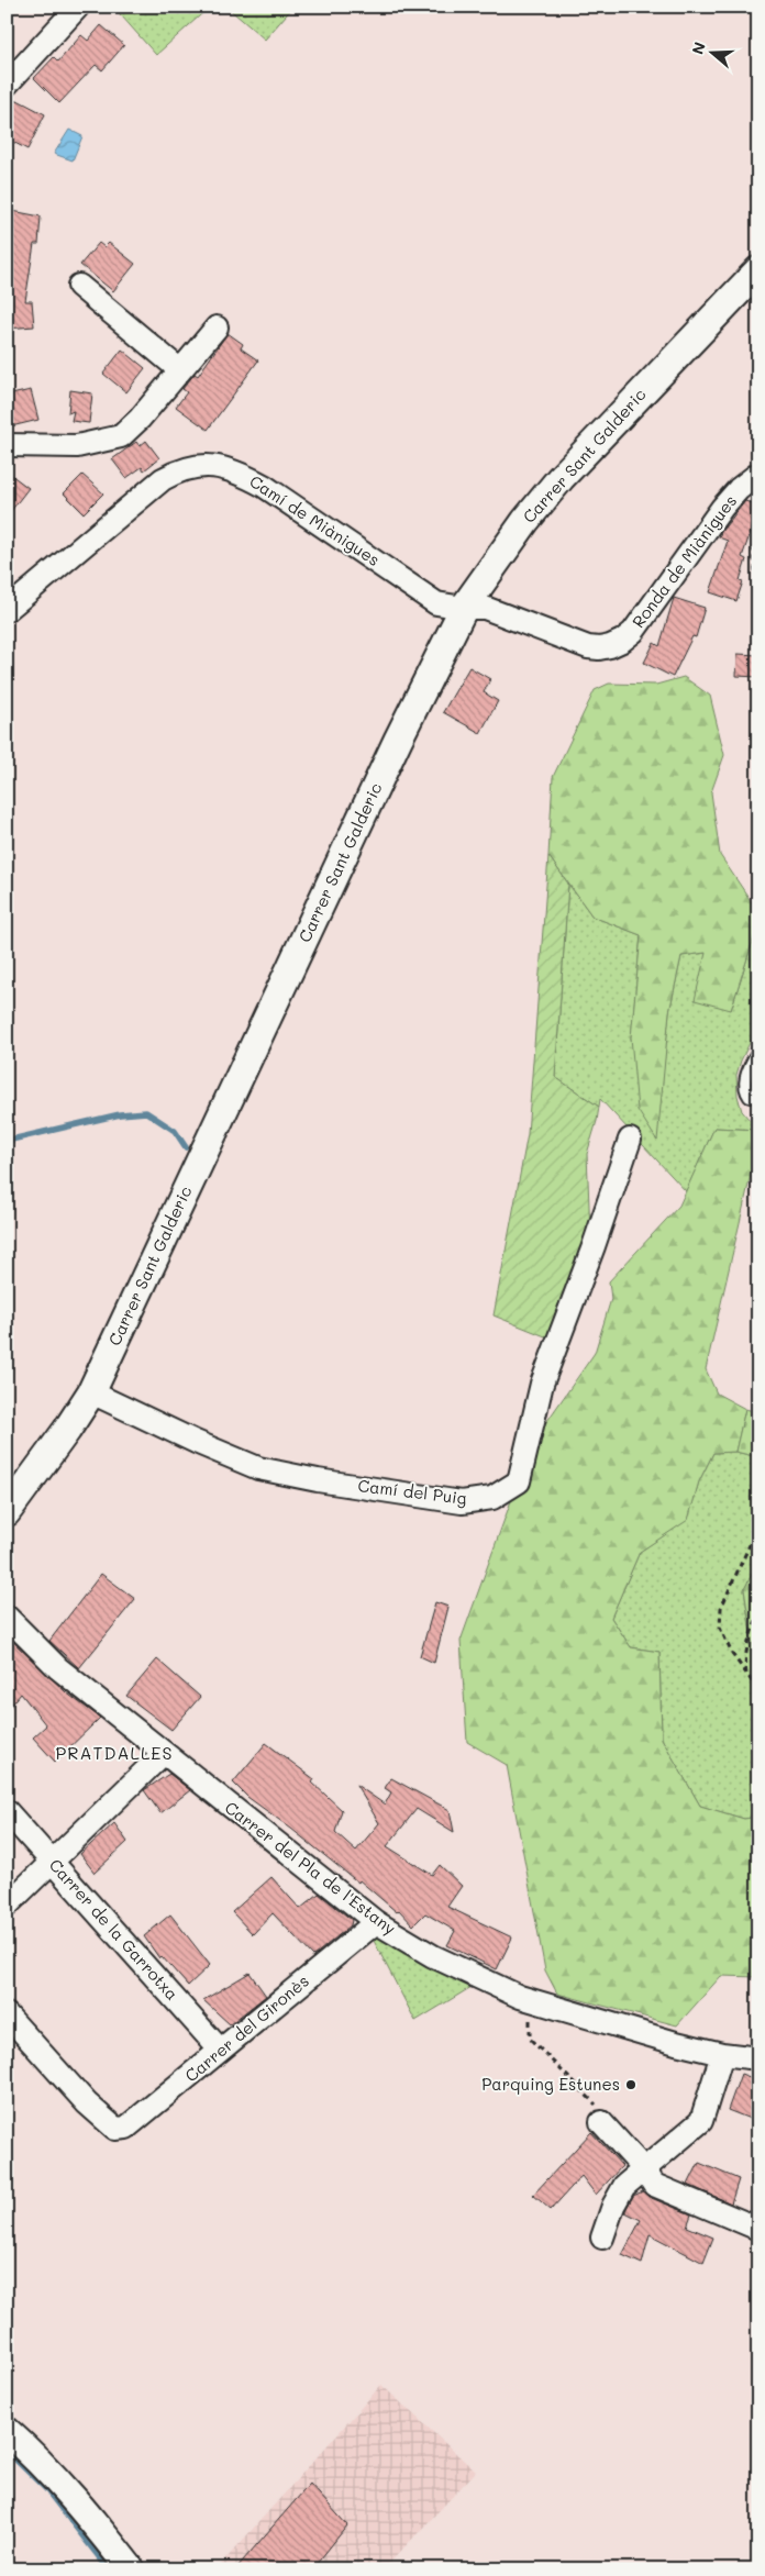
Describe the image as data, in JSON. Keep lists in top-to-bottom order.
{
  "streets": {
    "street": [
      "Carrer Sant Galderic",
      "Camí de Miànigues",
      "Ronda de Miànigues",
      "Camí del Puig",
      "Carrer del Pla de l'Estany",
      "Carrer de la Garrotxa",
      "Carrer del Gironès"
    ]
  },
  "crossings": [
    ["Carrer Sant Galderic", "Camí de Miànigues"],
    ["Carrer Sant Galderic", "Ronda de Miànigues"],
    ["Carrer Sant Galderic", "Camí del Puig"],
    ["Camí de Miànigues", "Ronda de Miànigues"],
    ["Carrer del Pla de l'Estany", "Carrer del Gironès"],
    ["Carrer de la Garrotxa", "Carrer del Gironès"]
  ],
  "districts": ["PRATDALLES"],
  "places": ["Parquing Estunes"],
  "north": "left"
}
